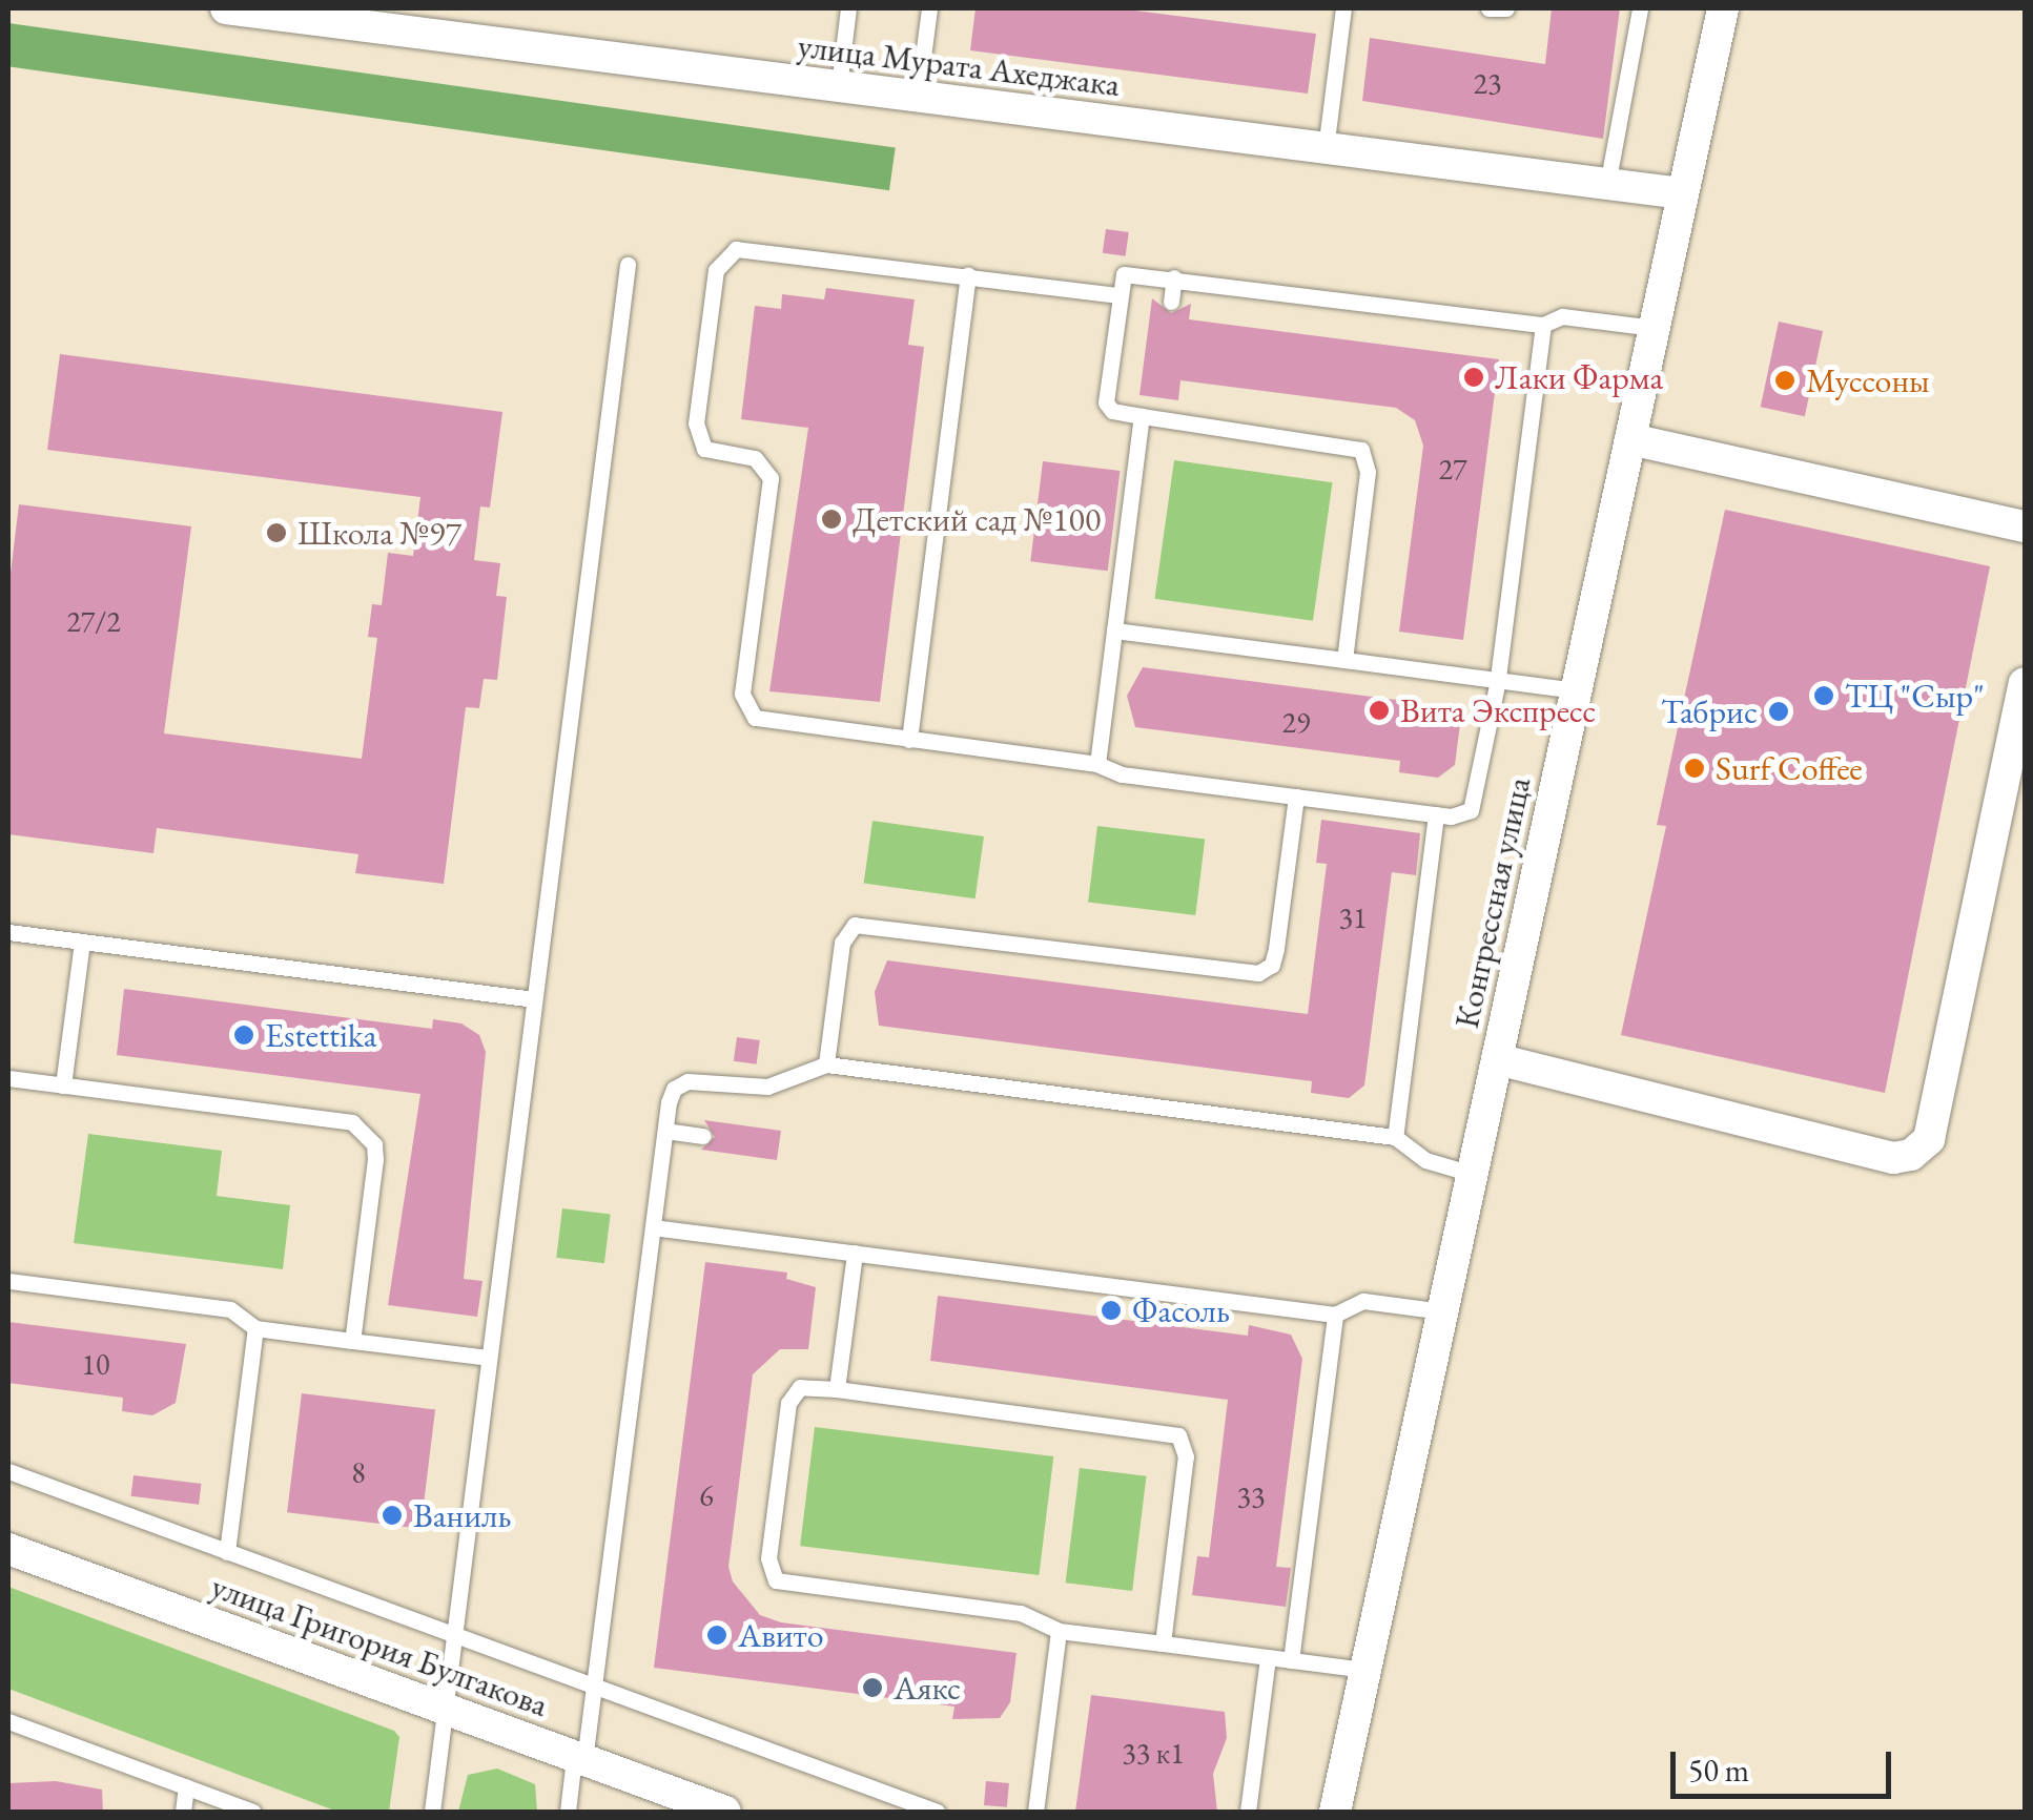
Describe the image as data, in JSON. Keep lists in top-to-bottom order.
{
  "streets": {
    "street": ["улица Мурата Ахеджака", "Конгрессная улица", "улица Григория Булгакова"]
  },
  "crossings": [
    ["улица Мурата Ахеджака", "Конгрессная улица"]
  ],
  "places": [
    "Лаки Фарма",
    "Муссоны",
    "Детский сад №100",
    "Школа №97",
    "ТЦ \"Сыр\"",
    "Вита Экспресс",
    "Табрис",
    "Surf Coffee",
    "Estettika",
    "Фасоль",
    "Ваниль",
    "Авито",
    "Аякс"
  ],
  "house_numbers": [
    "23",
    "27",
    "27/2",
    "29",
    "31",
    "10",
    "8",
    "6",
    "33",
    "33 к1"
  ],
  "scale_bar": "50 m"
}
